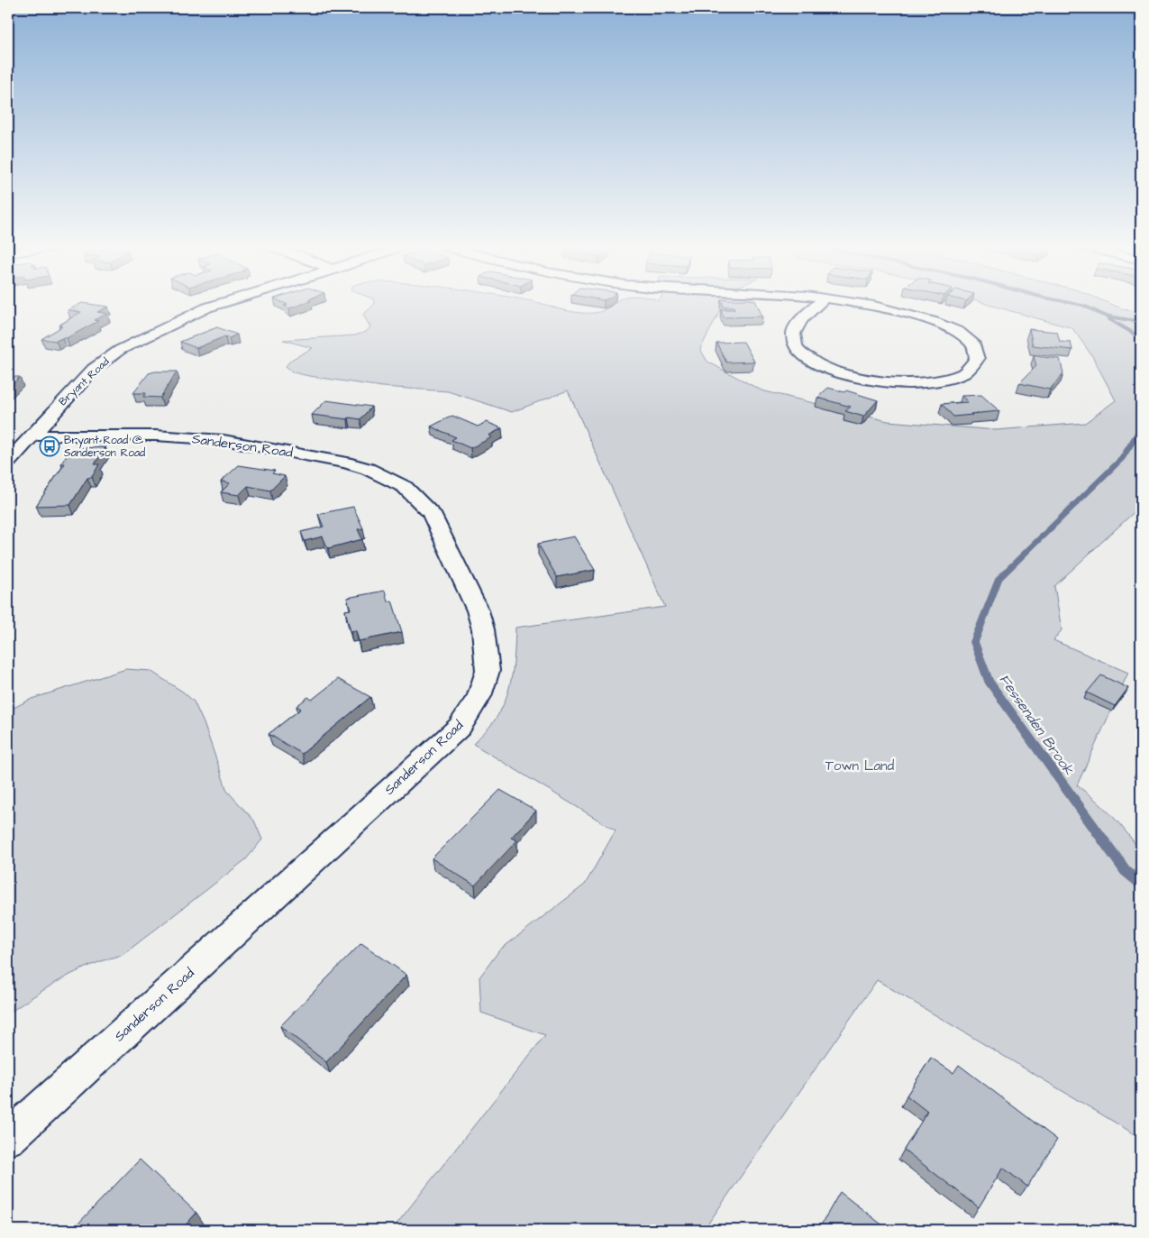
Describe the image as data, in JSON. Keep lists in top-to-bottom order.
{
  "streets": {
    "street": ["Bryant Road", "Sanderson Road"]
  },
  "crossings": [
    ["Bryant Road", "Sanderson Road"]
  ],
  "water": ["Fessenden Brook"],
  "parks": ["Town Land"],
  "places": {
    "bus stop": ["Bryant Road @ Sanderson Road"]
  }
}
